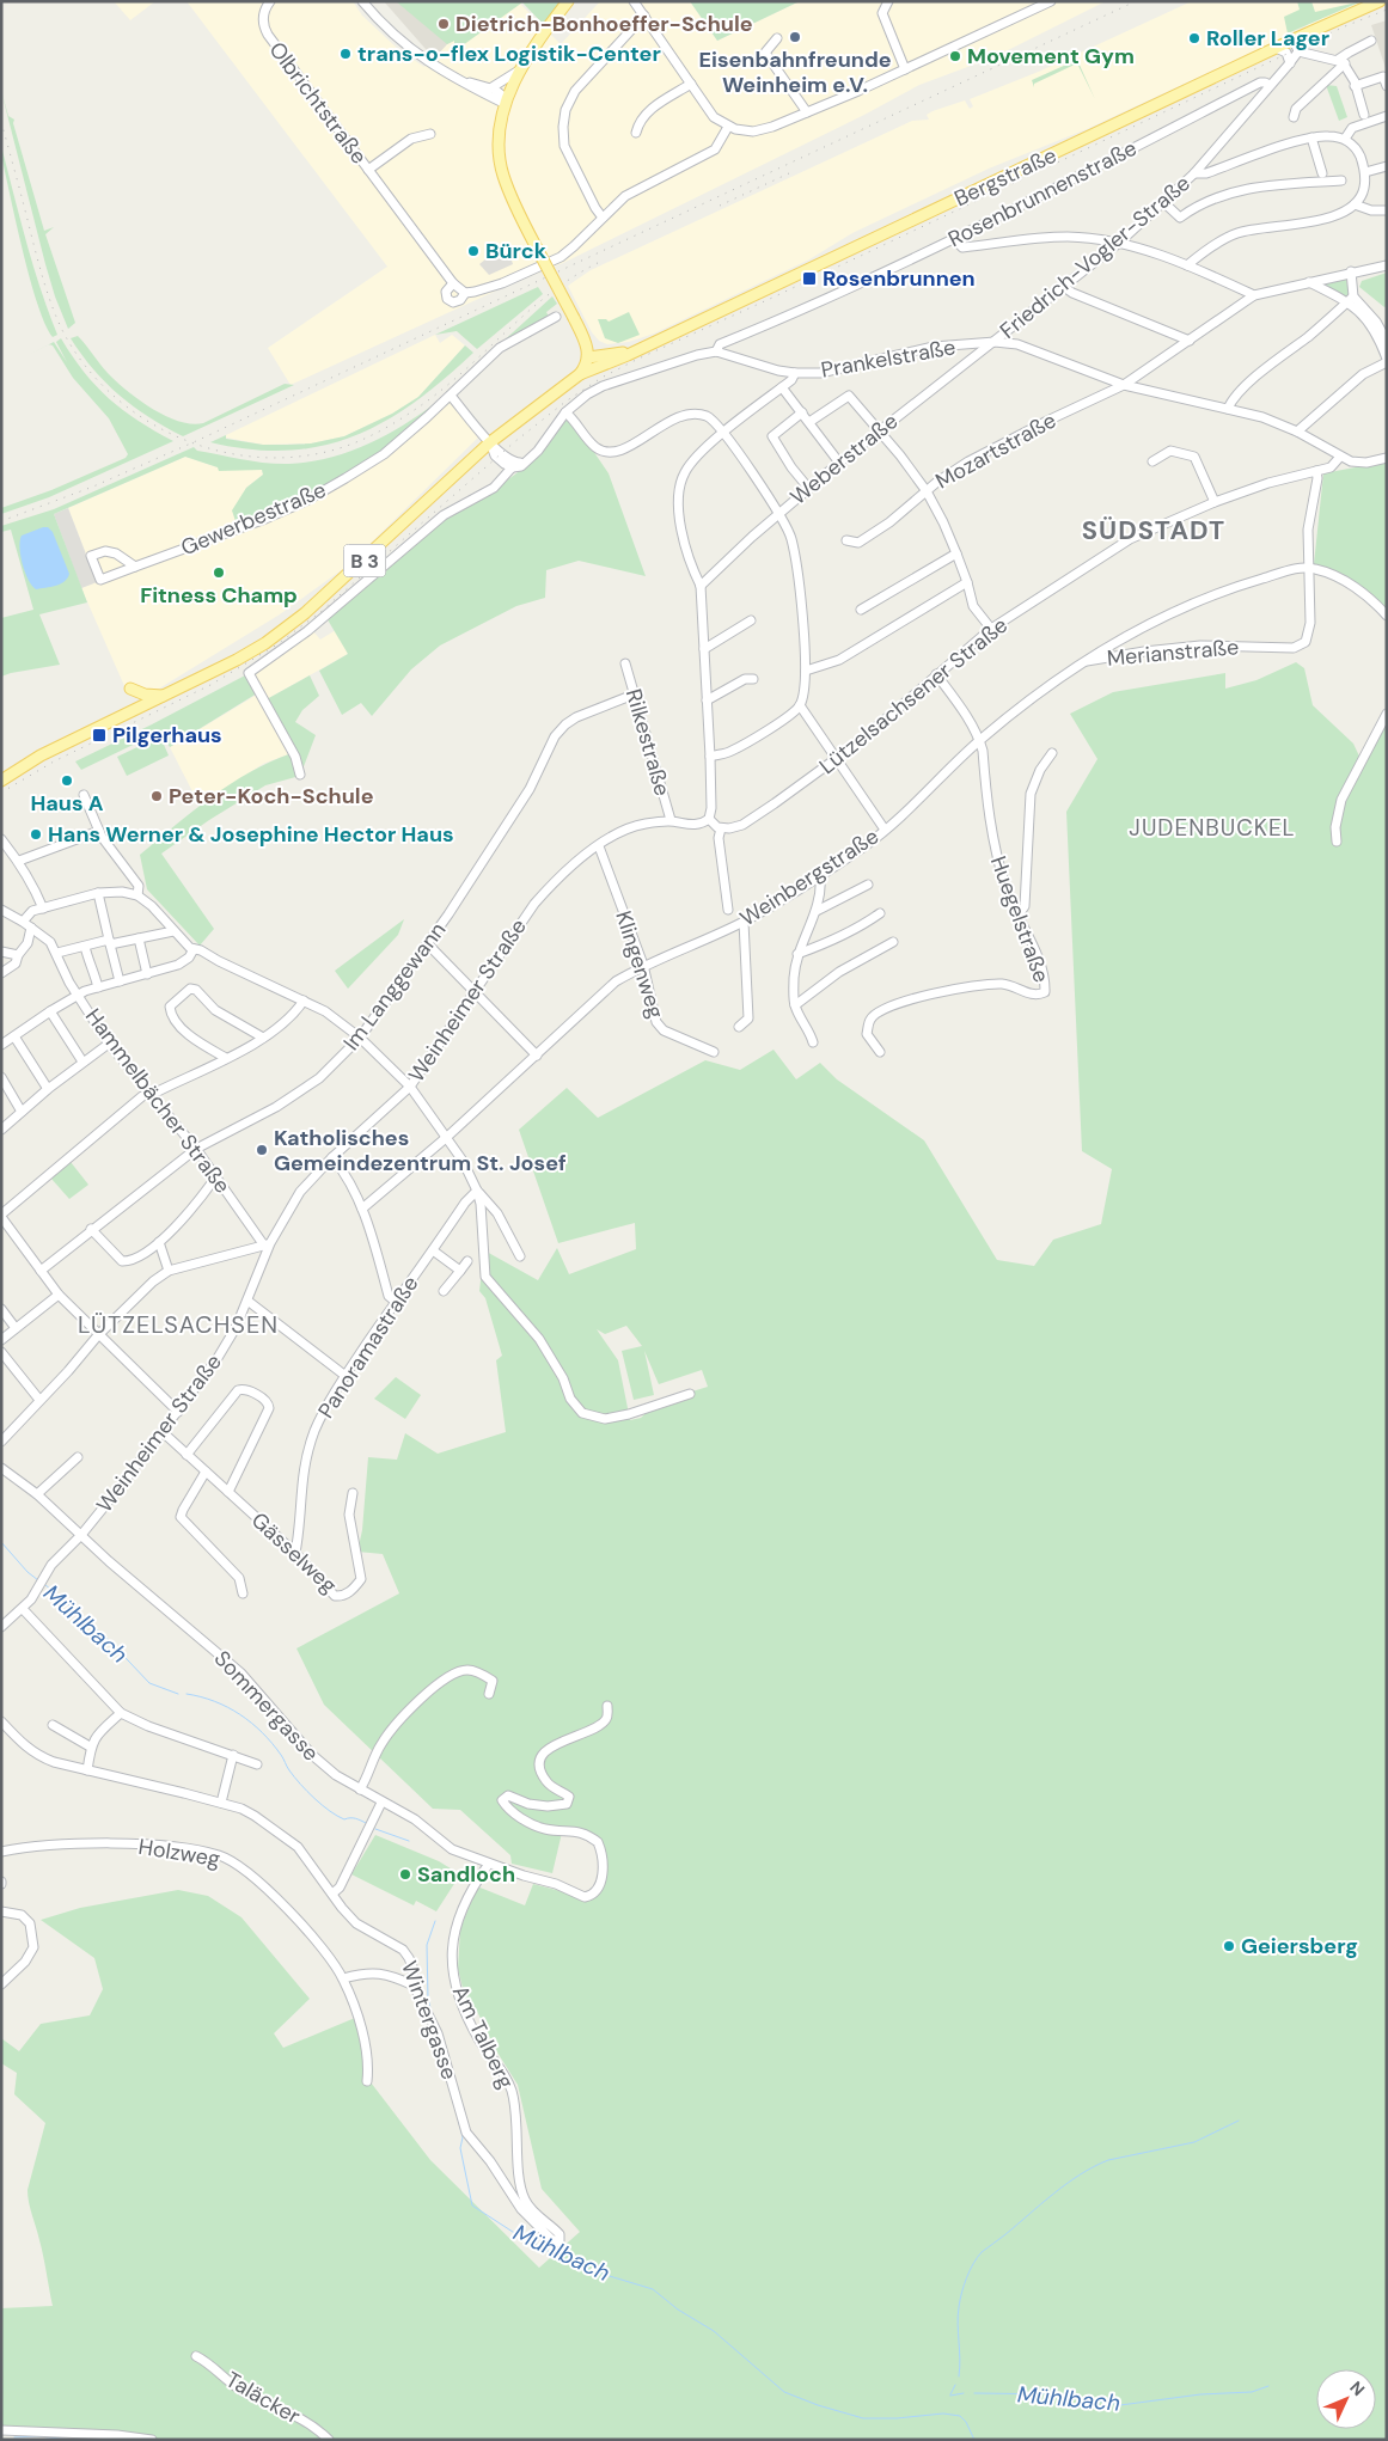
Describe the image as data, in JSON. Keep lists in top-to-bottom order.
{
  "streets": {
    "main road": ["Bergstraße", "B 3"],
    "street": [
      "Olbrichtstraße",
      "Rosenbrunnenstraße",
      "Friedrich-Vogler-Straße",
      "Prankelstraße",
      "Mozartstraße",
      "Weberstraße",
      "Gewerbestraße",
      "Merianstraße",
      "Lützelsachsener Straße",
      "Rilkestraße",
      "Weinbergstraße",
      "Huegelstraße",
      "Klingenweg",
      "Im Langgewann",
      "Weinheimer Straße",
      "Hammelbächer Straße",
      "Panoramastraße",
      "Gässelweg",
      "Sommergasse",
      "Holzweg",
      "Wintergasse",
      "Am Talberg",
      "Taläcker"
    ]
  },
  "crossings": [
    ["Bergstraße", "B 3"],
    ["Rosenbrunnenstraße", "Friedrich-Vogler-Straße"],
    ["Rosenbrunnenstraße", "Prankelstraße"],
    ["Friedrich-Vogler-Straße", "Prankelstraße"],
    ["Friedrich-Vogler-Straße", "Weberstraße"],
    ["Prankelstraße", "Mozartstraße"],
    ["Prankelstraße", "Weberstraße"],
    ["Prankelstraße", "Lützelsachsener Straße"],
    ["Merianstraße", "Weinbergstraße"],
    ["Lützelsachsener Straße", "Huegelstraße"],
    ["Rilkestraße", "Im Langgewann"],
    ["Rilkestraße", "Weinheimer Straße"],
    ["Weinbergstraße", "Huegelstraße"],
    ["Weinbergstraße", "Klingenweg"],
    ["Klingenweg", "Weinheimer Straße"],
    ["Im Langgewann", "Hammelbächer Straße"],
    ["Weinheimer Straße", "Hammelbächer Straße"],
    ["Weinheimer Straße", "Gässelweg"],
    ["Weinheimer Straße", "Sommergasse"],
    ["Panoramastraße", "Gässelweg"],
    ["Sommergasse", "Am Talberg"],
    ["Wintergasse", "Am Talberg"]
  ],
  "districts": ["SÜDSTADT", "JUDENBUCKEL", "LÜTZELSACHSEN"],
  "water": ["Mühlbach"],
  "places": {
    "other": [
      "Dietrich-Bonhoeffer-Schule",
      "Eisenbahnfreunde Weinheim e.V.",
      "Roller Lager",
      "trans-o-flex Logistik-Center",
      "Movement Gym",
      "Bürck",
      "Fitness Champ",
      "Haus A",
      "Peter-Koch-Schule",
      "Hans Werner & Josephine Hector Haus",
      "Katholisches Gemeindezentrum St. Josef",
      "Sandloch",
      "Geiersberg"
    ],
    "transit": ["Rosenbrunnen", "Pilgerhaus"]
  },
  "north": "top right"
}
